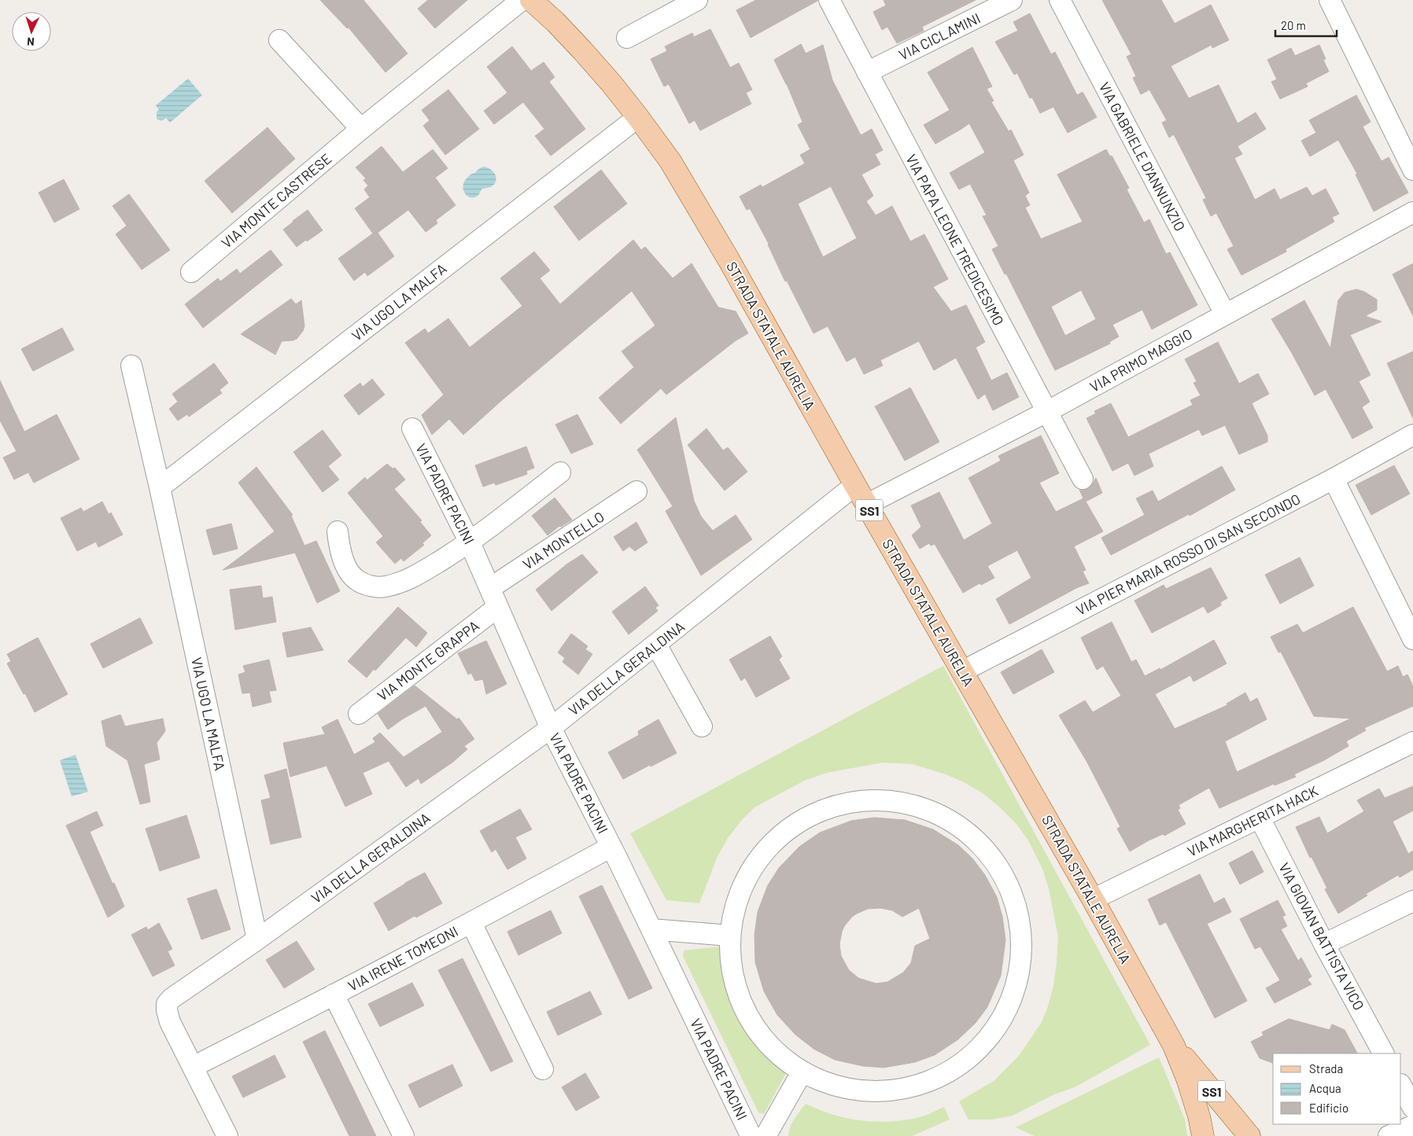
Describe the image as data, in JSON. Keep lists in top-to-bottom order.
{
  "streets": {
    "main road": ["STRADA STATALE AURELIA", "SS1"],
    "street": [
      "VIA CICLAMINI",
      "VIA GABRIELE D'ANNUNZIO",
      "VIA MONTE CASTRESE",
      "VIA PAPA LEONE TREDICESIMO",
      "VIA UGO LA MALFA",
      "VIA PRIMO MAGGIO",
      "VIA PADRE PACINI",
      "VIA MONTELLO",
      "VIA PIER MARIA ROSSO DI SAN SECONDO",
      "VIA MONTE GRAPPA",
      "VIA DELLA GERALDINA",
      "VIA MARGHERITA HACK",
      "VIA GIOVAN BATTISTA VICO",
      "VIA IRENE TOMEONI"
    ]
  },
  "crossings": [
    ["VIA CICLAMINI", "VIA PAPA LEONE TREDICESIMO"],
    ["VIA GABRIELE D'ANNUNZIO", "VIA PRIMO MAGGIO"],
    ["VIA PAPA LEONE TREDICESIMO", "VIA PRIMO MAGGIO"],
    ["VIA UGO LA MALFA", "STRADA STATALE AURELIA"],
    ["VIA UGO LA MALFA", "VIA DELLA GERALDINA"],
    ["STRADA STATALE AURELIA", "VIA PRIMO MAGGIO"],
    ["STRADA STATALE AURELIA", "VIA PIER MARIA ROSSO DI SAN SECONDO"],
    ["STRADA STATALE AURELIA", "VIA DELLA GERALDINA"],
    ["STRADA STATALE AURELIA", "VIA MARGHERITA HACK"],
    ["VIA PADRE PACINI", "VIA MONTELLO"],
    ["VIA PADRE PACINI", "VIA MONTE GRAPPA"],
    ["VIA PADRE PACINI", "VIA DELLA GERALDINA"],
    ["VIA PADRE PACINI", "VIA IRENE TOMEONI"],
    ["VIA DELLA GERALDINA", "VIA IRENE TOMEONI"],
    ["VIA MARGHERITA HACK", "VIA GIOVAN BATTISTA VICO"]
  ],
  "legend": ["Strada", "Acqua", "Edificio"],
  "scale_bar": "20 m",
  "north": "bottom"
}
